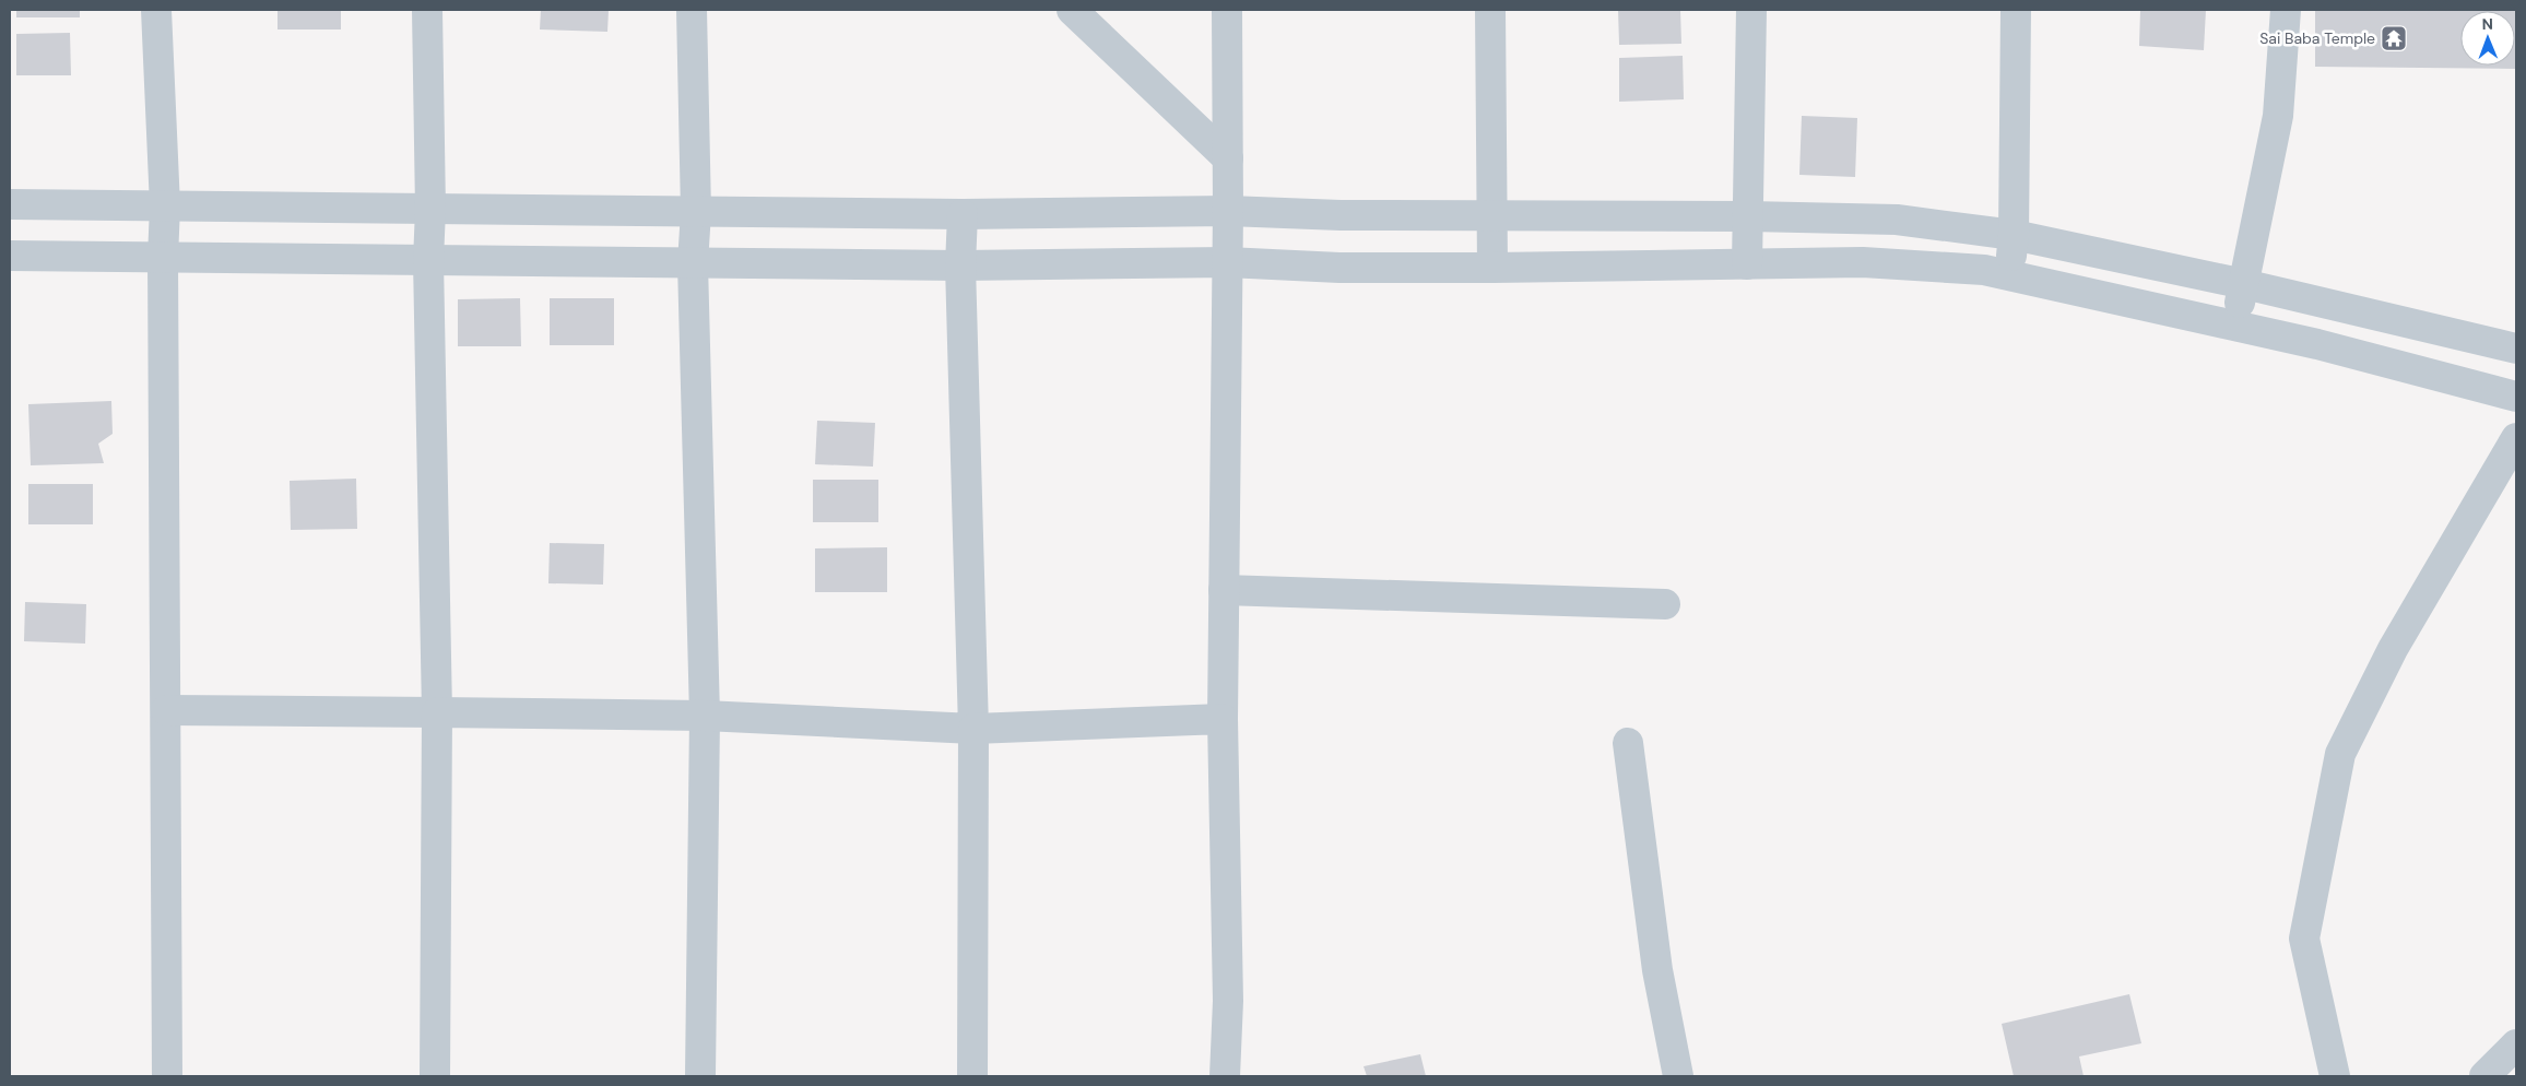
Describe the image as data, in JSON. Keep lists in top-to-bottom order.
{
  "places": {
    "temple": ["Sai Baba Temple"]
  },
  "north": "top"
}
